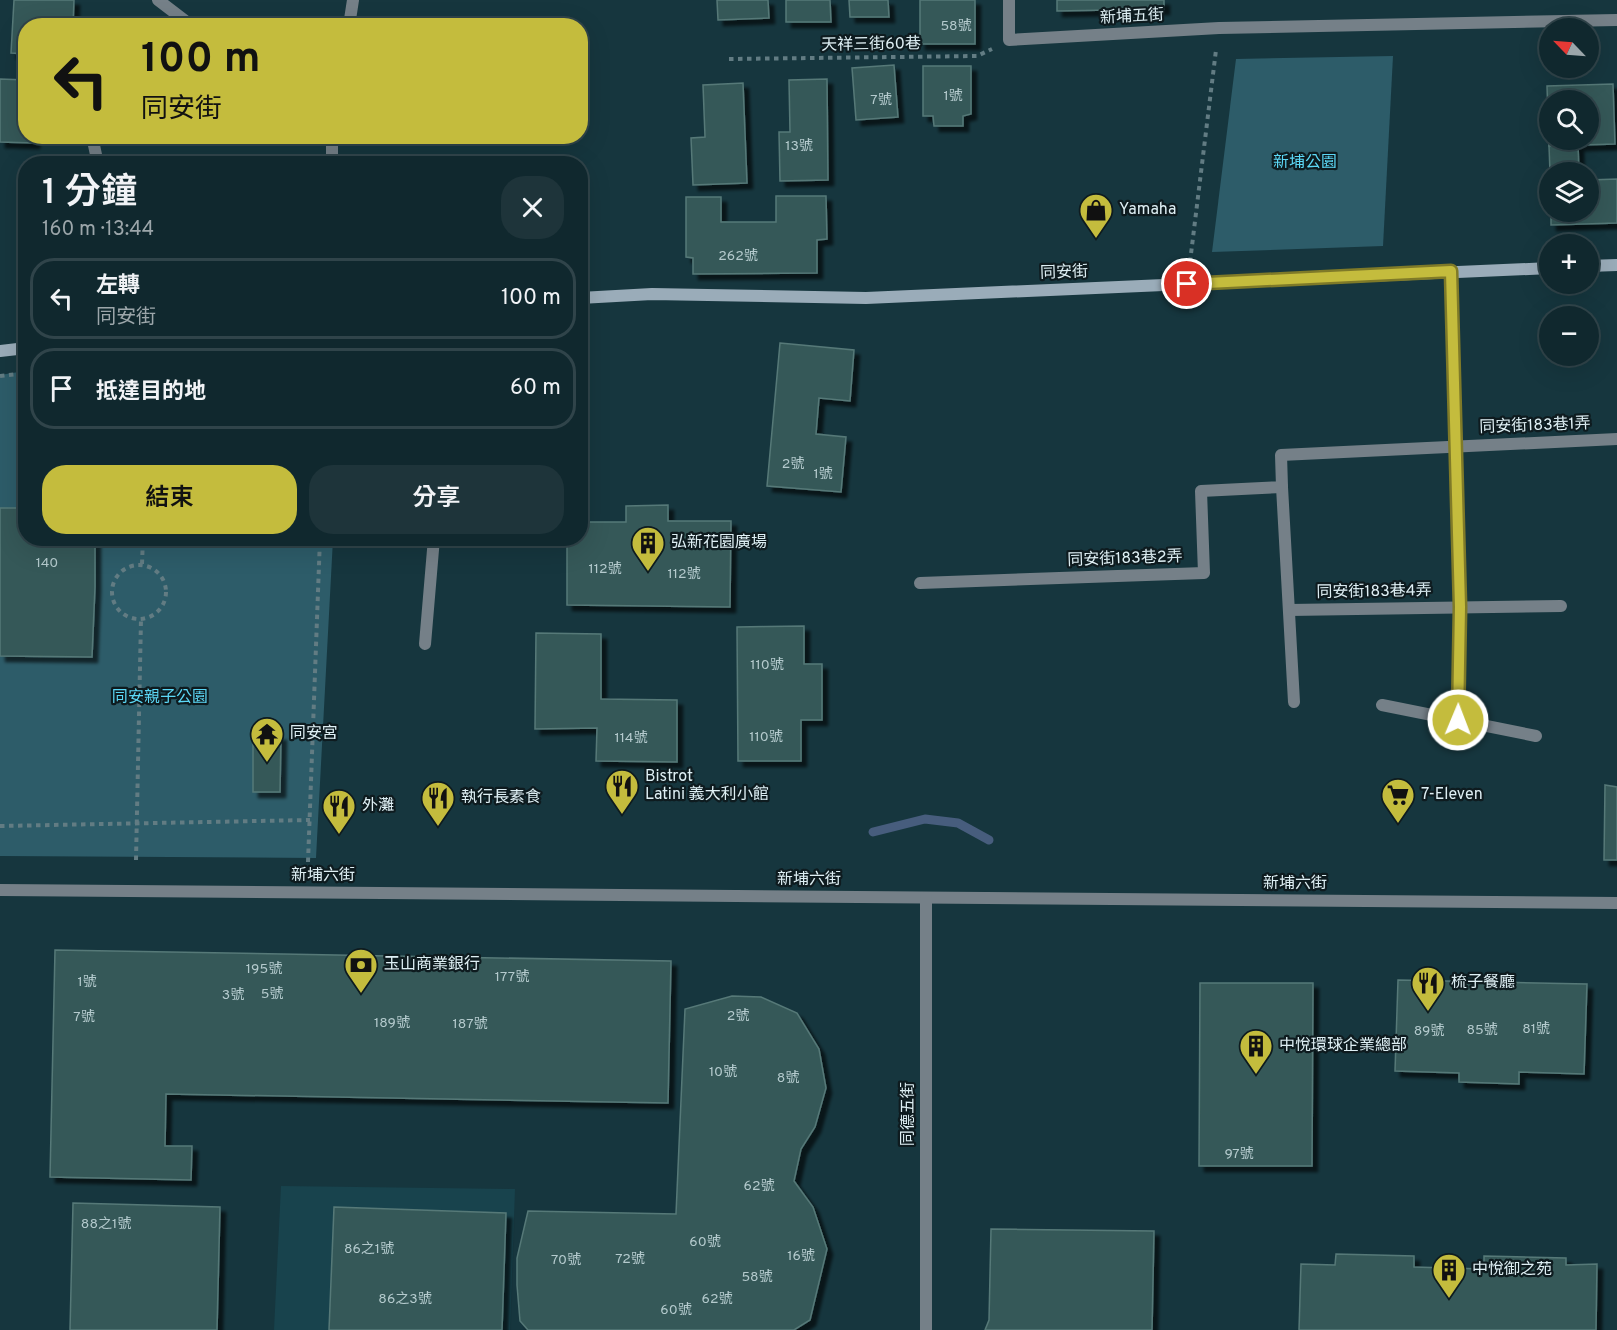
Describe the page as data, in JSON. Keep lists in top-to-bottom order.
{
  "streets": {
    "street": [
      "新埔五街",
      "同安街",
      "同安街183巷1弄",
      "同安街183巷2弄",
      "同安街183巷4弄",
      "新埔六街",
      "同德五街"
    ],
    "path": ["天祥三街60巷"]
  },
  "crossings": [
    ["新埔五街", "天祥三街60巷"],
    ["新埔六街", "同德五街"]
  ],
  "parks": ["新埔公園", "同安親子公園"],
  "places": {
    "shop": ["Yamaha"],
    "building": ["弘新花園廣場", "中悅環球企業總部", "中悅御之苑"],
    "temple": ["同安宮"],
    "restaurant": [
      "Bistrot Latini 義大利小館",
      "執行長素食",
      "外灘",
      "梳子餐廳"
    ],
    "supermarket": ["7-Eleven"],
    "bank": ["玉山商業銀行"]
  },
  "house_numbers": [
    "58號",
    "1號",
    "7號",
    "13號",
    "262號",
    "2號",
    "1號",
    "140",
    "112號",
    "112號",
    "110號",
    "110號",
    "114號",
    "195號",
    "177號",
    "1號",
    "5號",
    "3號",
    "2號",
    "7號",
    "189號",
    "187號",
    "81號",
    "85號",
    "89號",
    "10號",
    "8號",
    "97號",
    "62號",
    "88之1號",
    "60號",
    "86之1號",
    "16號",
    "72號",
    "70號",
    "58號",
    "86之3號",
    "62號",
    "60號"
  ],
  "north": "top left",
  "page": {
    "map_buttons": ["+", "−"],
    "turn": ["100 m", "同安街"],
    "heading": ["1 分鐘", "160 m · 13:44"],
    "list": [
      {
        "name": "左轉",
        "note": "同安街",
        "value": "100 m"
      },
      {
        "name": "抵達目的地",
        "value": "60 m"
      }
    ],
    "buttons": ["結束", "分享"]
  }
}
